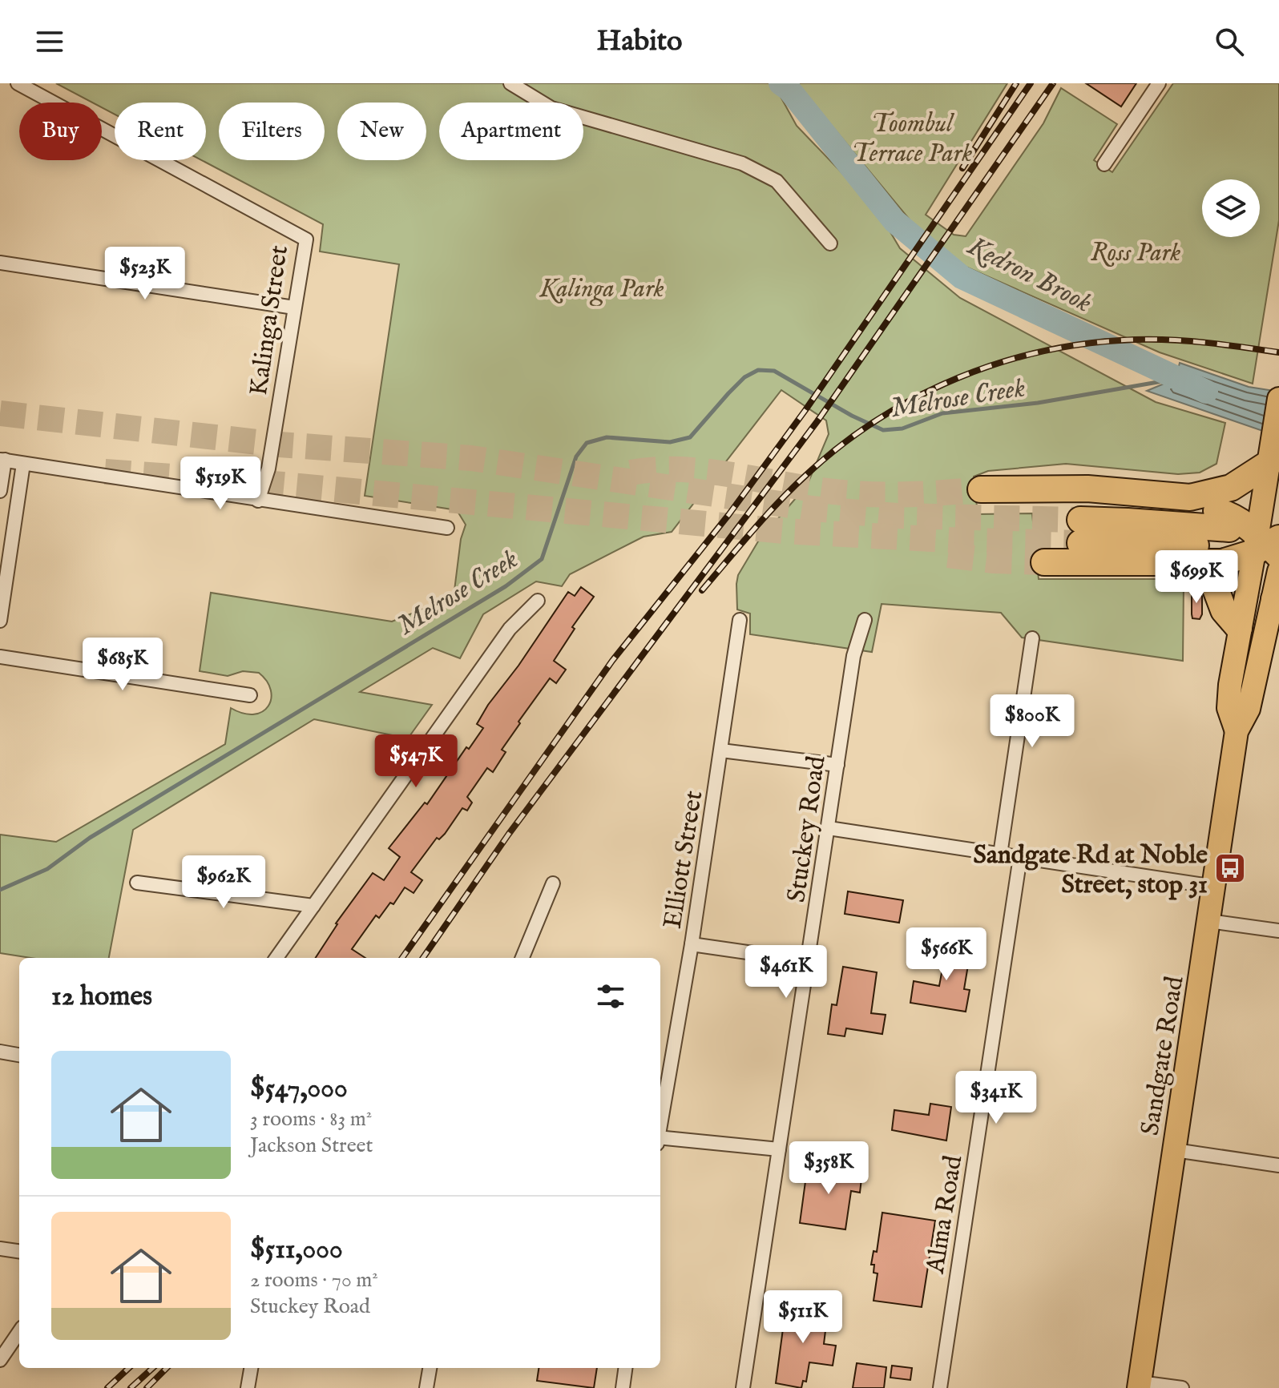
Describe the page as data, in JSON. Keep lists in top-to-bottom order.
{
  "streets": {
    "highway": ["Sandgate Road"],
    "street": [
      "Kalinga Street",
      "Stuckey Road",
      "Elliott Street",
      "Alma Road"
    ]
  },
  "water": ["Kedron Brook", "Melrose Creek"],
  "parks": ["Toombul Terrace Park", "Ross Park", "Kalinga Park"],
  "places": {
    "bus stop": ["Sandgate Rd at Noble Street, stop 31"]
  },
  "page": {
    "header": "Habito",
    "chip": [
      "Buy",
      "Rent",
      "Filters",
      "New",
      "Apartment"
    ],
    "price": [
      "$523K",
      "$519K",
      "$699K",
      "$685K",
      "$800K",
      "$547K",
      "$962K",
      "$566K",
      "$461K",
      "$341K",
      "$358K",
      "$511K"
    ],
    "heading": "12 homes",
    "list": [
      {
        "name": "$547,000",
        "note": "3 rooms · 83 m² · Jackson Street"
      },
      {
        "name": "$511,000",
        "note": "2 rooms · 70 m² · Stuckey Road"
      }
    ]
  }
}
